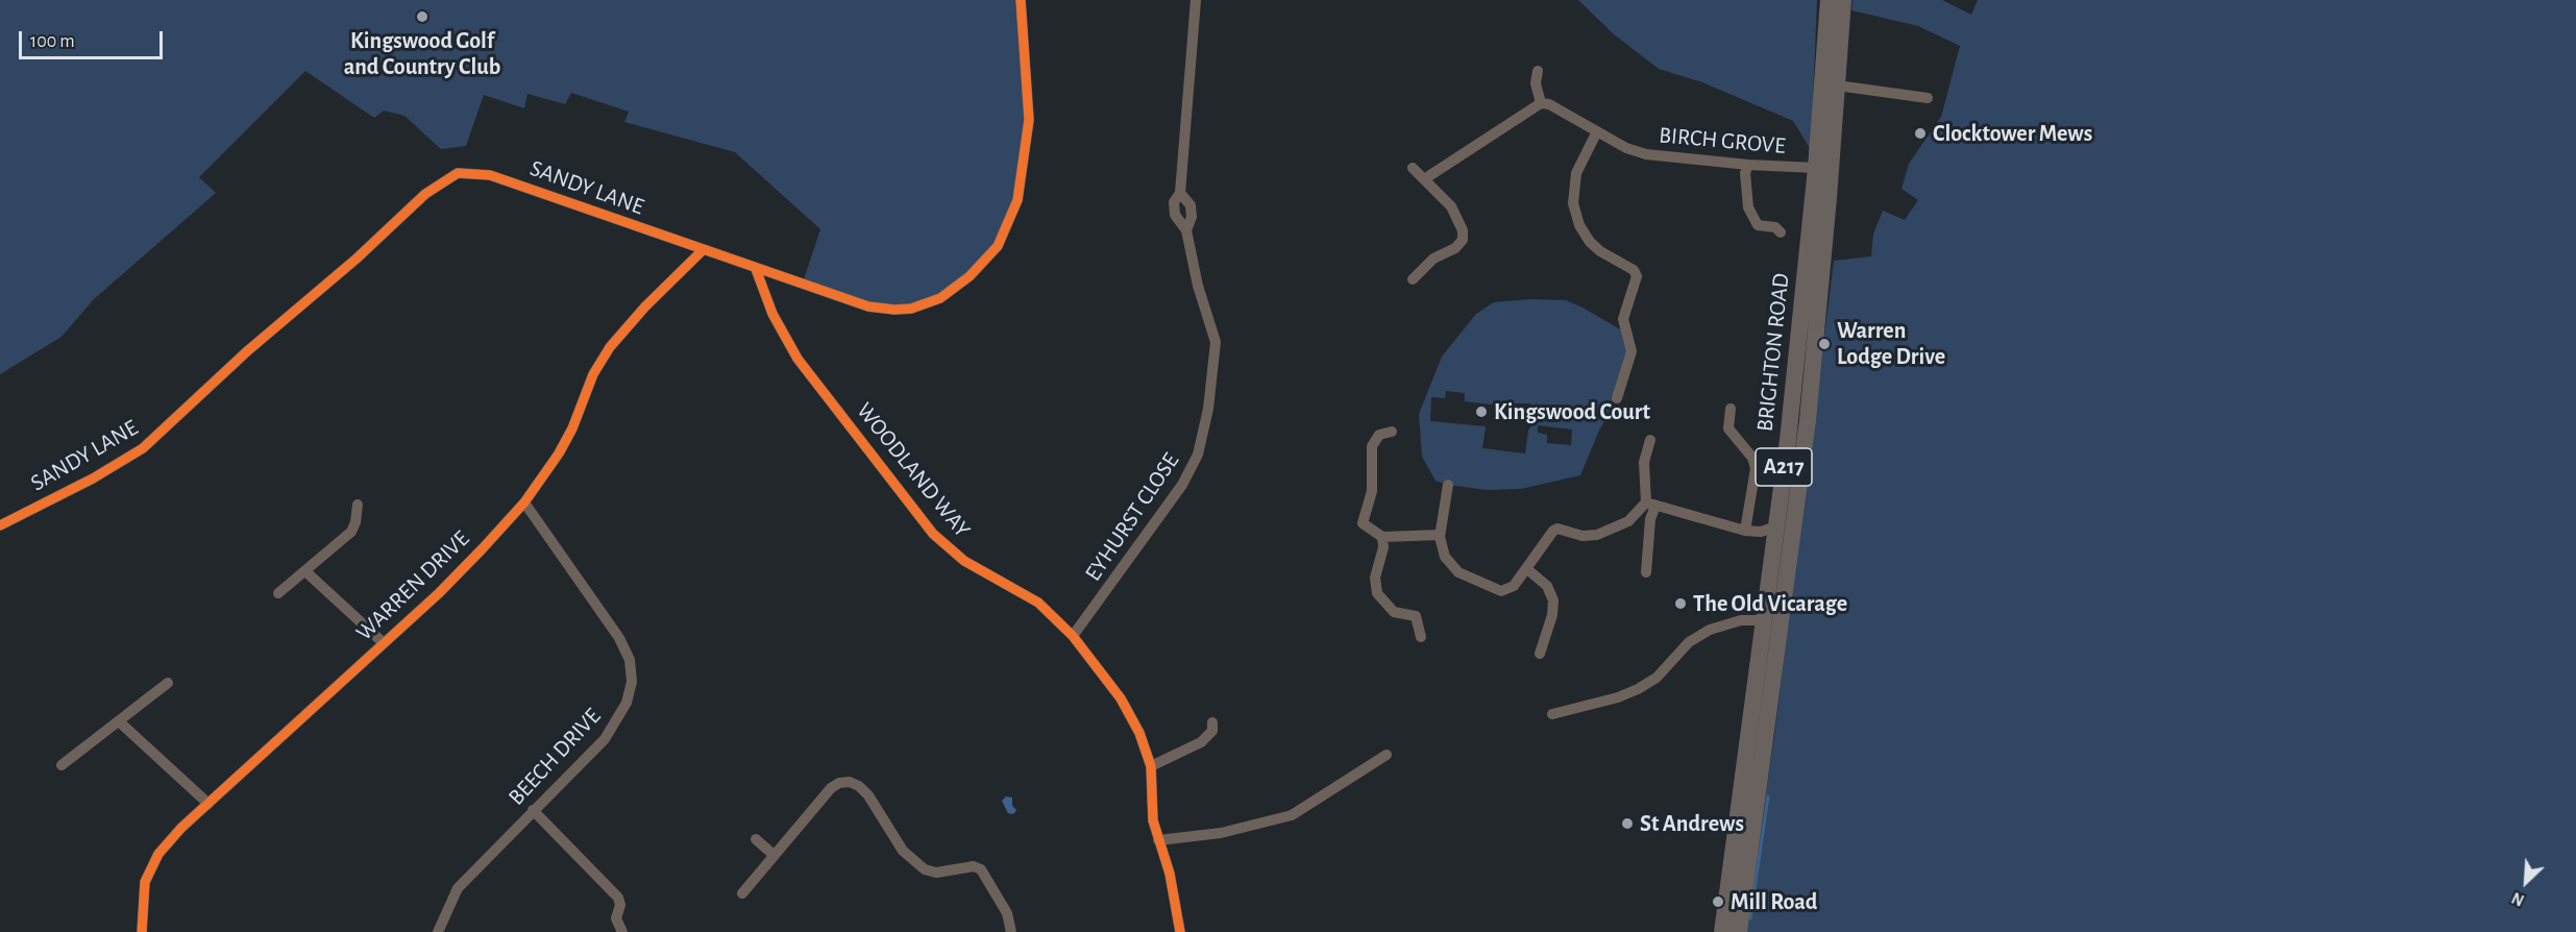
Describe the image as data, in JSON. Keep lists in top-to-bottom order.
{
  "streets": {
    "highway": ["BRIGHTON ROAD", "A217"],
    "street": [
      "BIRCH GROVE",
      "SANDY LANE",
      "WOODLAND WAY",
      "EYHURST CLOSE",
      "WARREN DRIVE",
      "BEECH DRIVE"
    ]
  },
  "crossings": [
    ["BIRCH GROVE", "BRIGHTON ROAD"],
    ["SANDY LANE", "WOODLAND WAY"],
    ["SANDY LANE", "WARREN DRIVE"],
    ["WOODLAND WAY", "EYHURST CLOSE"],
    ["WARREN DRIVE", "BEECH DRIVE"]
  ],
  "places": [
    "Kingswood Golf and Country Club",
    "Clocktower Mews",
    "Warren Lodge Drive",
    "Kingswood Court",
    "The Old Vicarage",
    "St Andrews",
    "Mill Road"
  ],
  "scale_bar": "100 m",
  "north": "bottom left"
}
